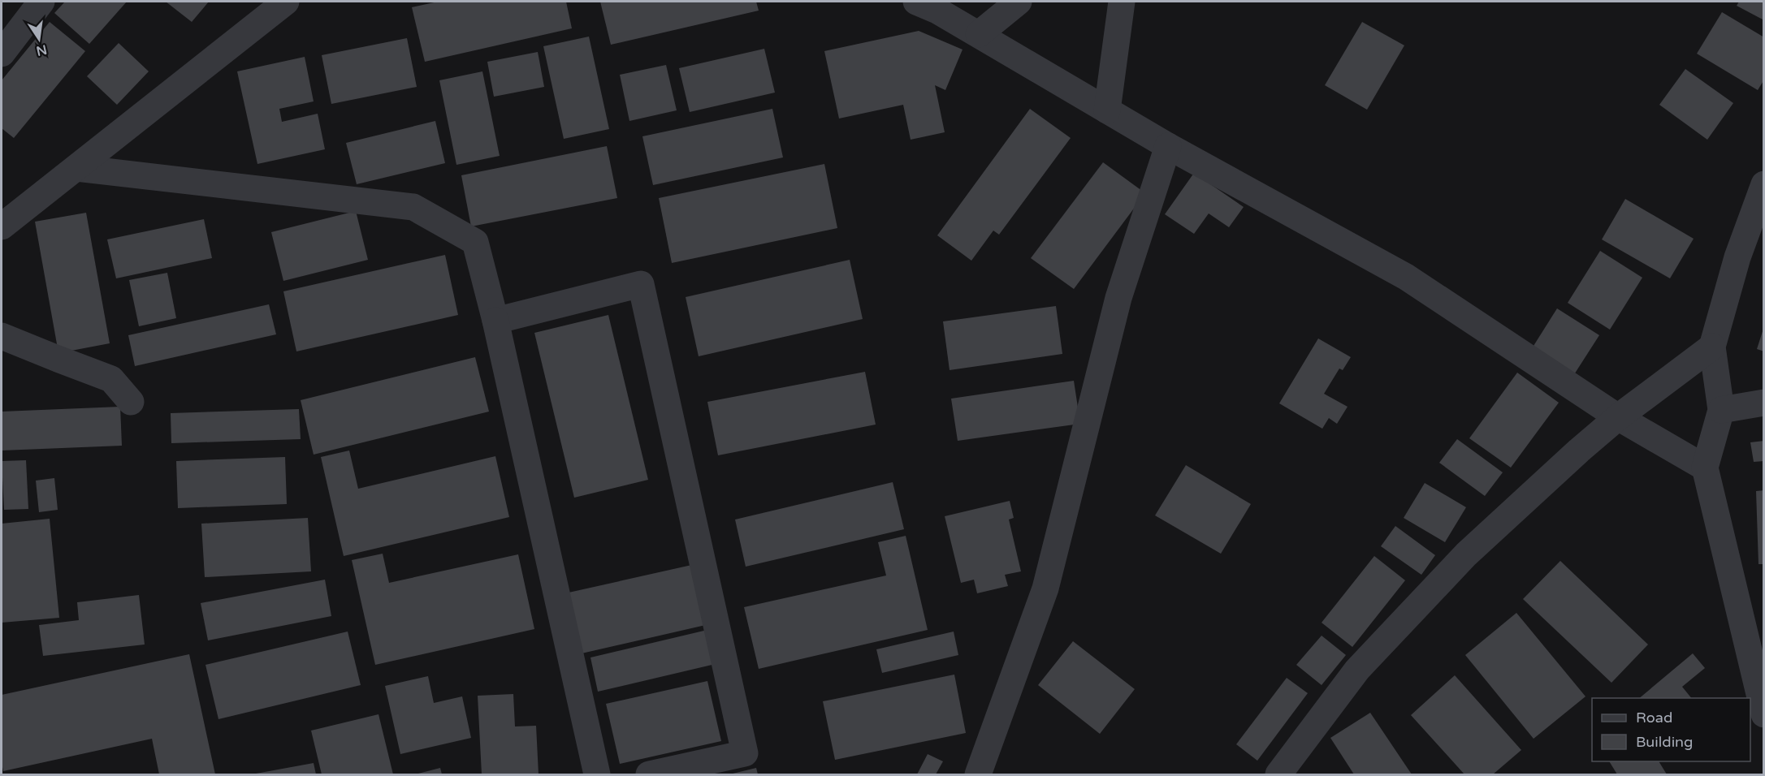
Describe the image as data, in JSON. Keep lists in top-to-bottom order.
{
  "legend": ["Road", "Building"],
  "north": "bottom"
}
